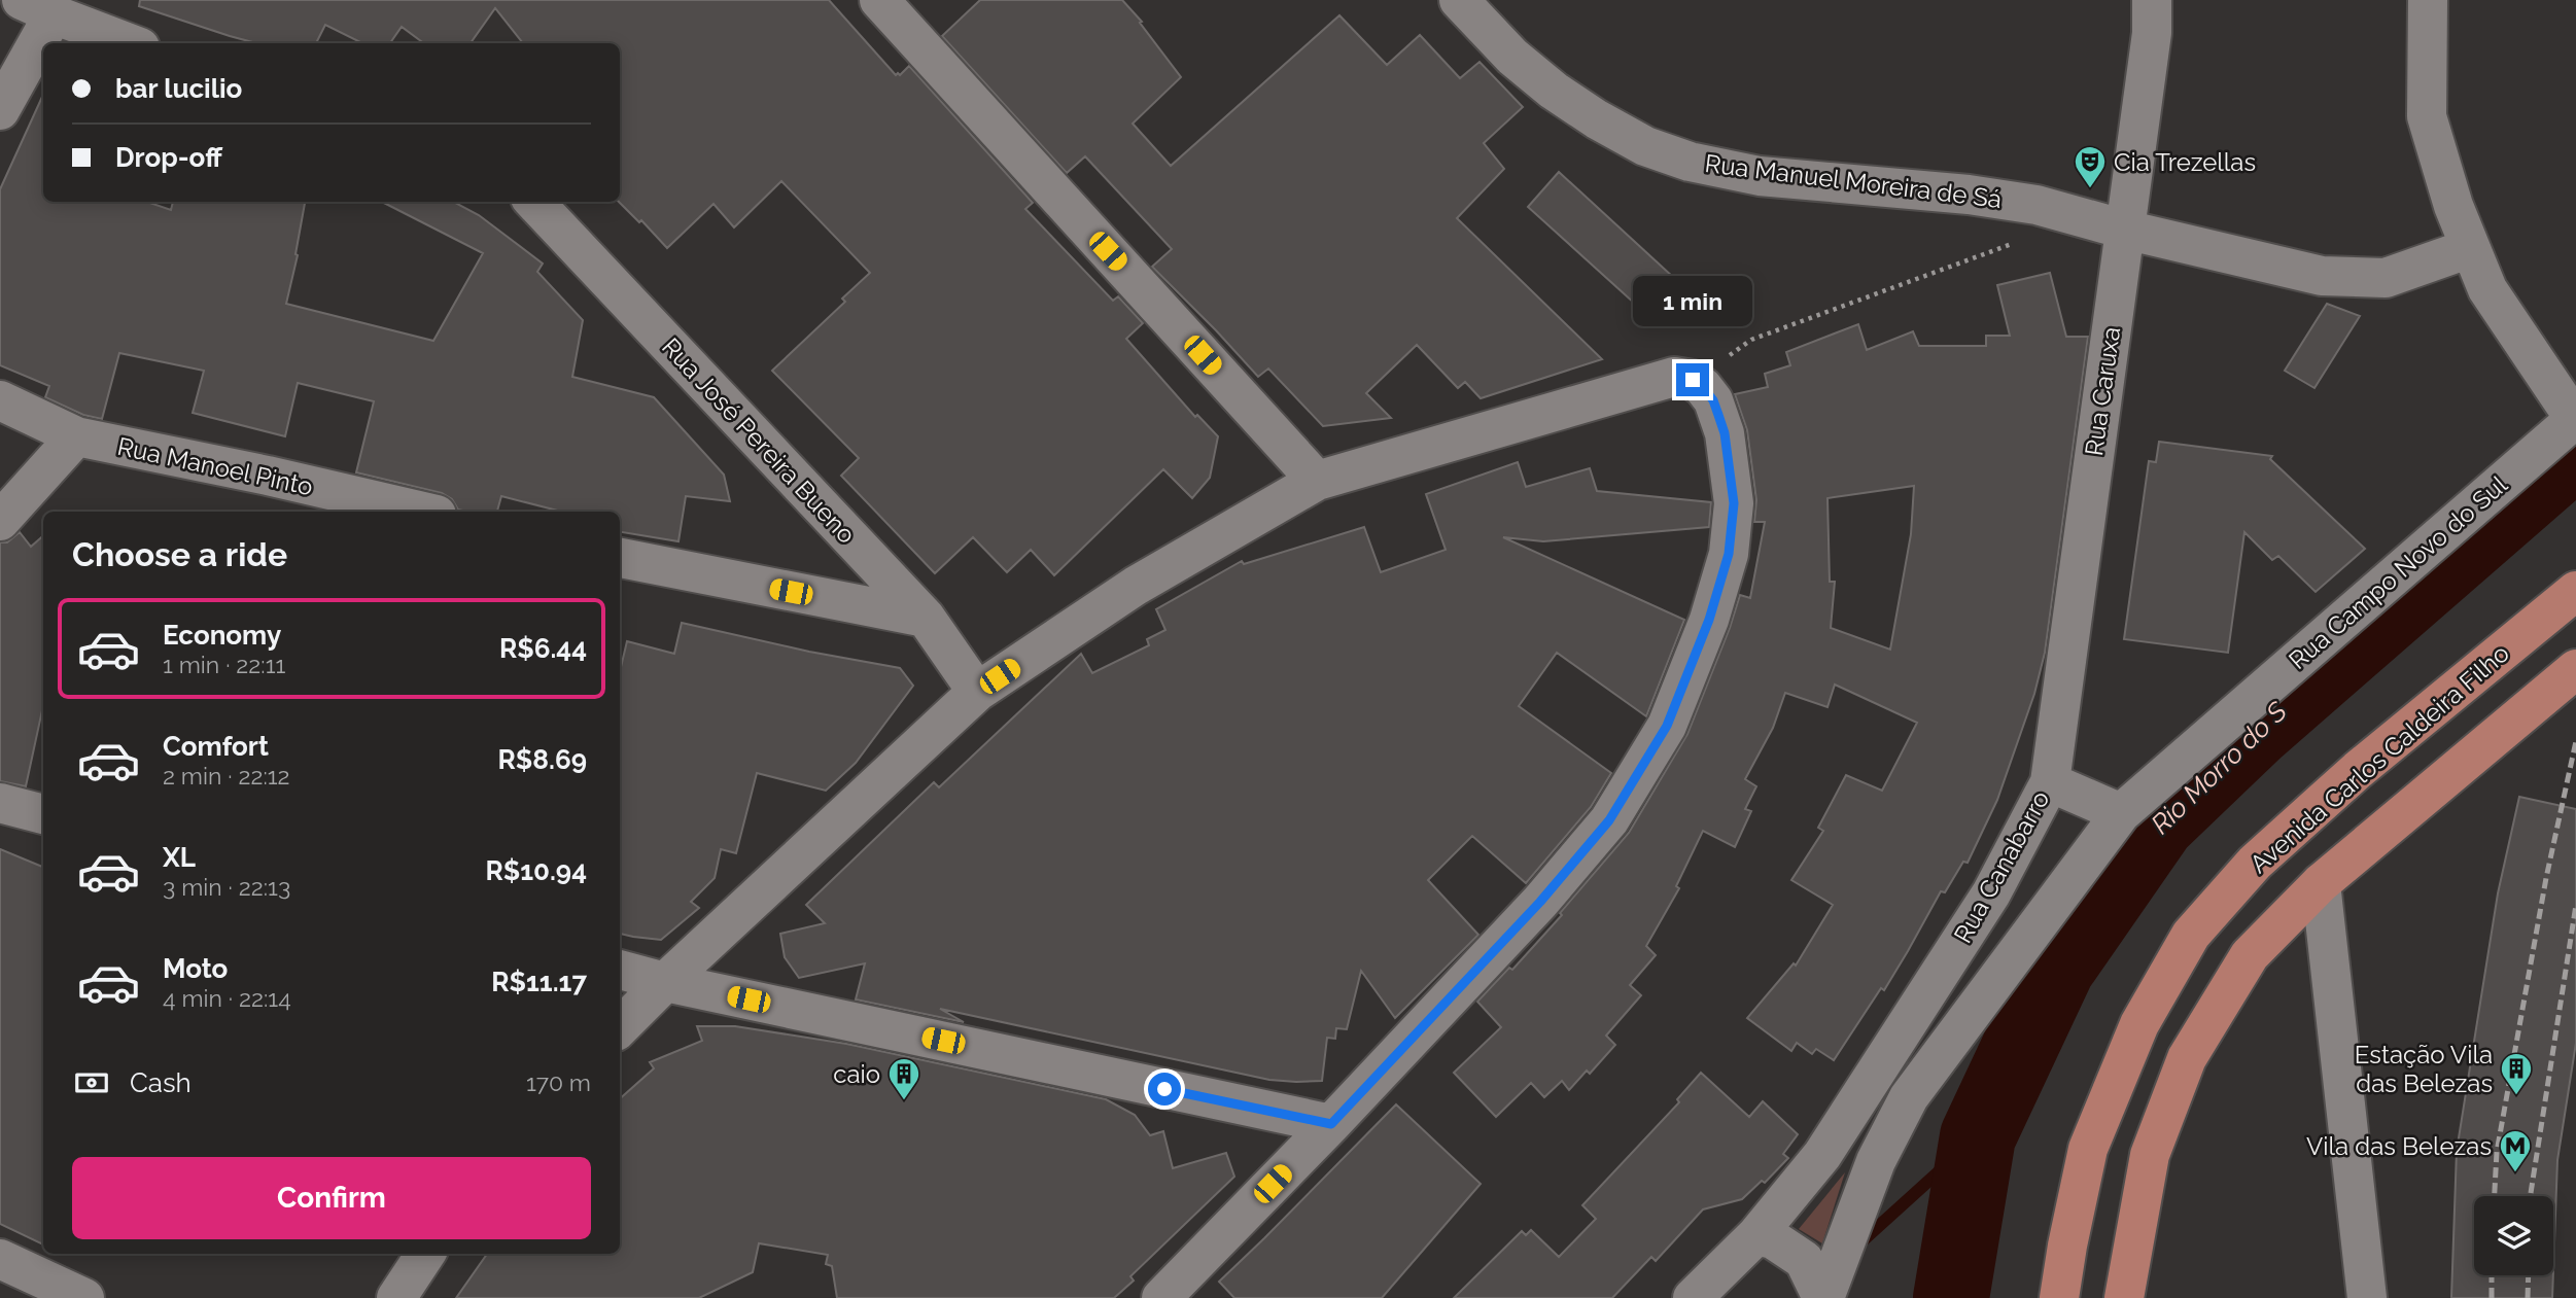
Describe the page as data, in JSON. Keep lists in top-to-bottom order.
{
  "streets": {
    "main road": ["Avenida Carlos Caldeira Filho"],
    "street": [
      "Rua Manuel Moreira de Sá",
      "Rua Caruxa",
      "Rua José Pereira Bueno",
      "Rua Manoel Pinto",
      "Rua Campo Novo do Sul",
      "Rua Canabarro"
    ]
  },
  "crossings": [
    ["Rua Manuel Moreira de Sá", "Rua Caruxa"],
    ["Rua Caruxa", "Rua Canabarro"],
    ["Rua Campo Novo do Sul", "Rua Canabarro"]
  ],
  "water": ["Rio Morro do S"],
  "places": {
    "theatre": ["Cia Trezellas"],
    "building": ["Estação Vila das Belezas", "caio"],
    "metro station": ["Vila das Belezas"]
  },
  "page": {
    "banner": ["bar lucilio", "Drop-off"],
    "bubble": "1 min",
    "heading": "Choose a ride",
    "list": [
      {
        "name": "Economy",
        "note": "1 min · 22:11",
        "value": "R$6.44"
      },
      {
        "name": "Comfort",
        "note": "2 min · 22:12",
        "value": "R$8.69"
      },
      {
        "name": "XL",
        "note": "3 min · 22:13",
        "value": "R$10.94"
      },
      {
        "name": "Moto",
        "note": "4 min · 22:14",
        "value": "R$11.17"
      }
    ],
    "pay": ["Cash", "170 m"],
    "buttons": "Confirm"
  }
}
